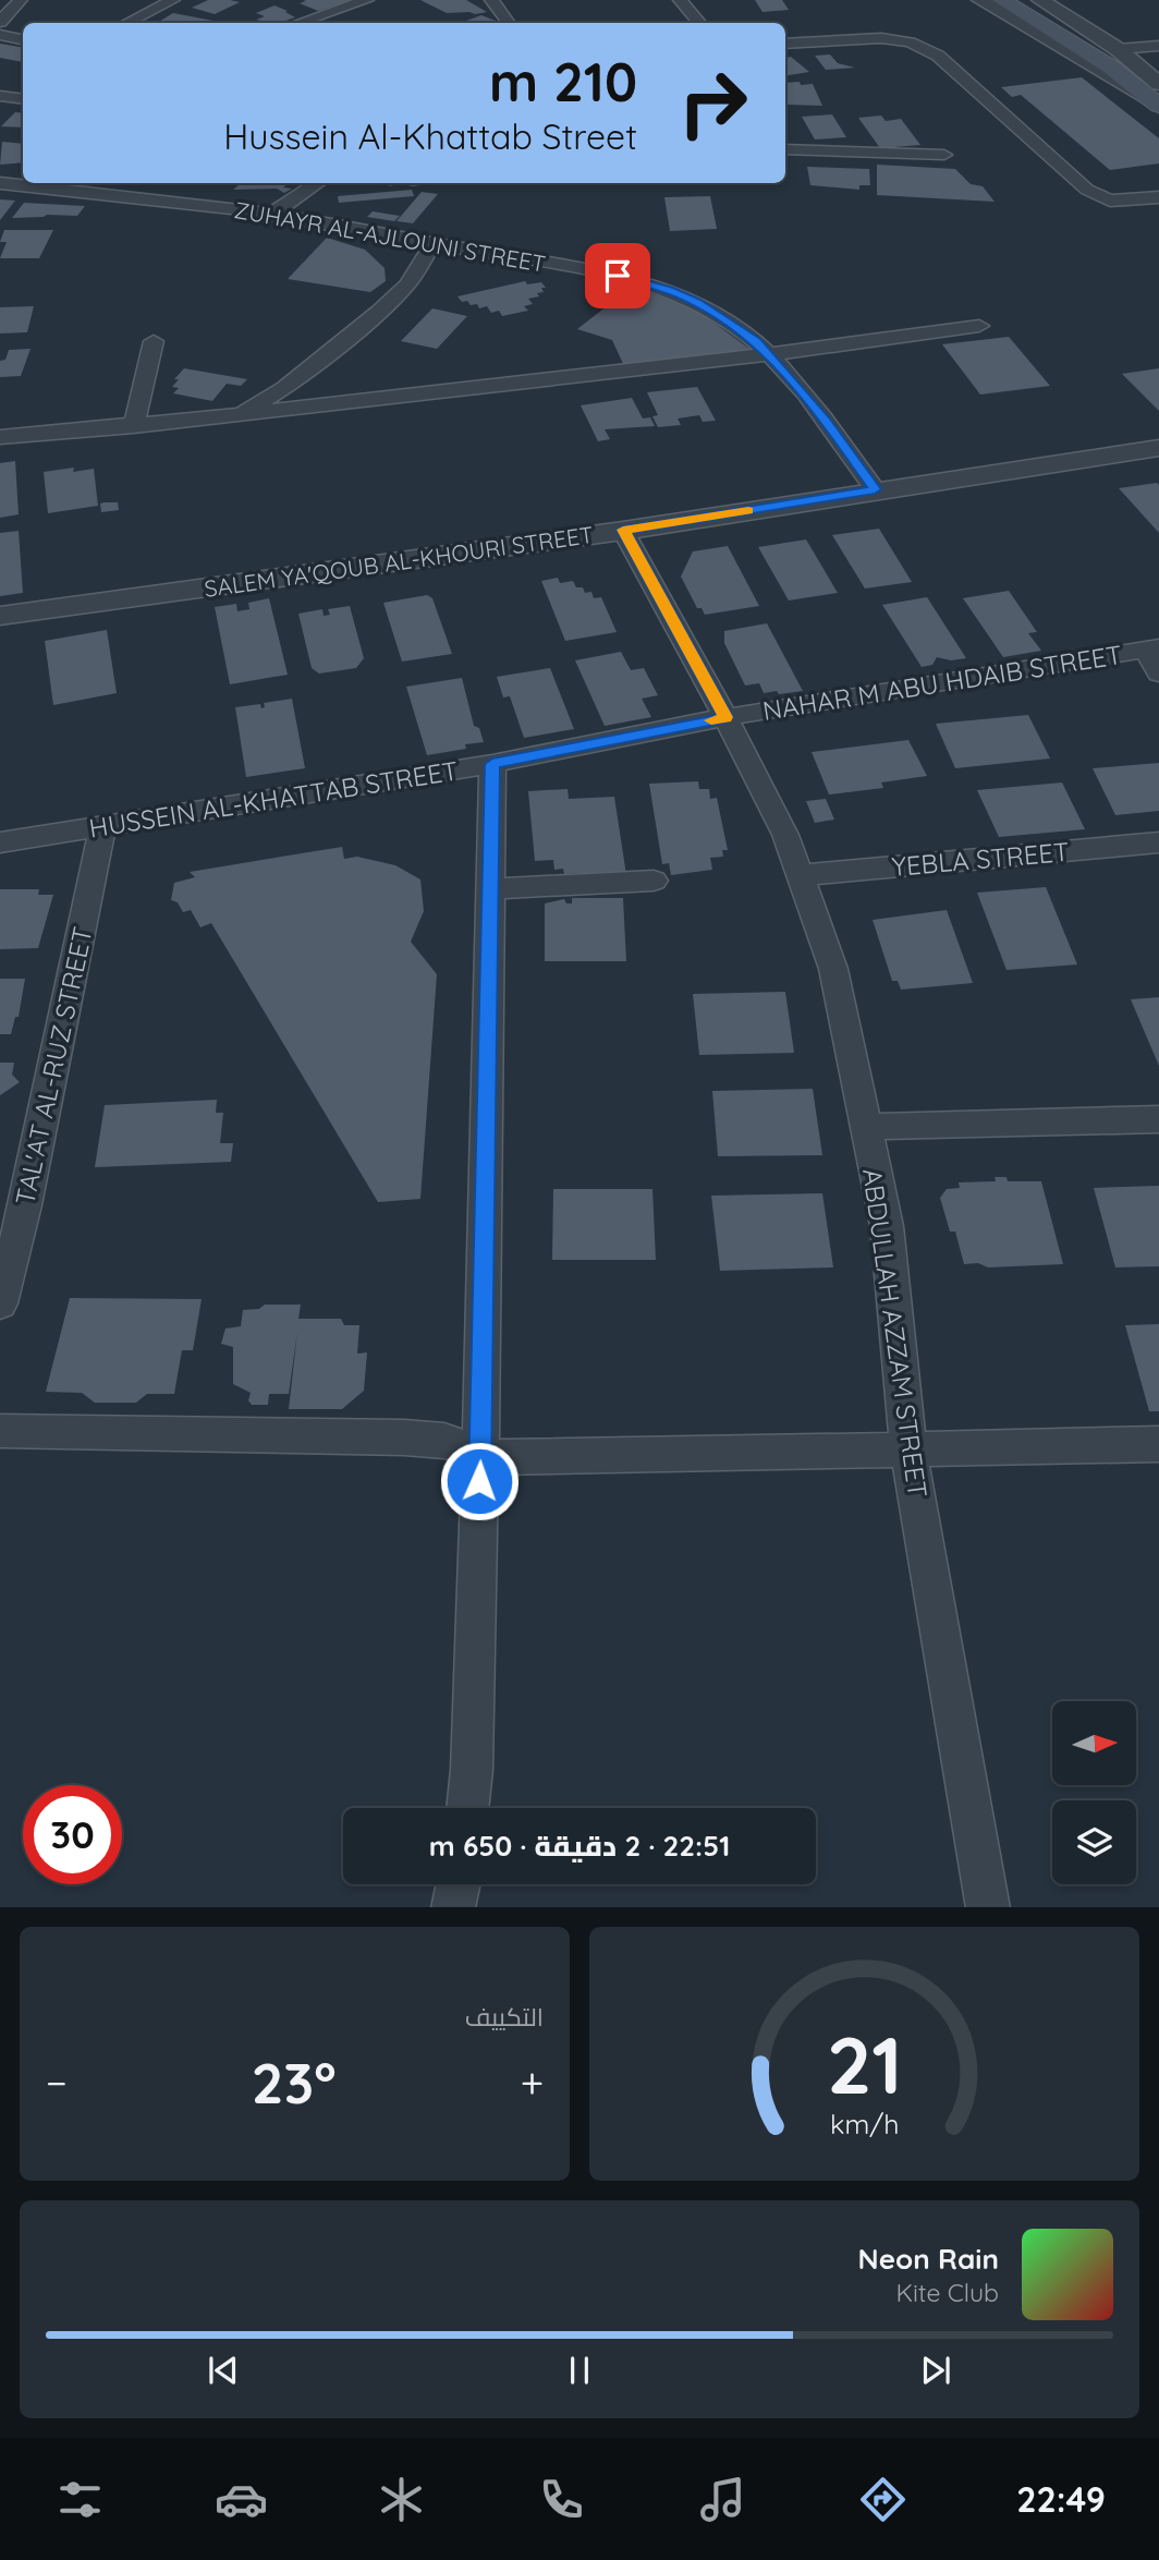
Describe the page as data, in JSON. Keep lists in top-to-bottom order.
{
  "streets": {
    "street": [
      "ZUHAYR AL-AJLOUNI STREET",
      "SALEM YA'QOUB AL-KHOURI STREET",
      "NAHAR M ABU HDAIB STREET",
      "HUSSEIN AL-KHATTAB STREET",
      "YEBLA STREET",
      "TAL'AT AL-RUZ STREET",
      "ABDULLAH AZZAM STREET"
    ]
  },
  "crossings": [
    ["ZUHAYR AL-AJLOUNI STREET", "SALEM YA'QOUB AL-KHOURI STREET"],
    ["SALEM YA'QOUB AL-KHOURI STREET", "ABDULLAH AZZAM STREET"],
    ["NAHAR M ABU HDAIB STREET", "HUSSEIN AL-KHATTAB STREET"],
    ["NAHAR M ABU HDAIB STREET", "ABDULLAH AZZAM STREET"],
    ["HUSSEIN AL-KHATTAB STREET", "TAL'AT AL-RUZ STREET"],
    ["HUSSEIN AL-KHATTAB STREET", "ABDULLAH AZZAM STREET"],
    ["YEBLA STREET", "ABDULLAH AZZAM STREET"]
  ],
  "north": "right",
  "page": {
    "turn": ["210 m", "Hussein Al-Khattab Street"],
    "limit": "30",
    "trip": "22:51 · 2 دقيقة · 650 m",
    "tile": "التكييف",
    "heat": ["−", "23°", "+"],
    "song": ["Neon Rain", "Kite Club"],
    "tabs": "22:49",
    "gauge": ["21", "km/h"]
  }
}
